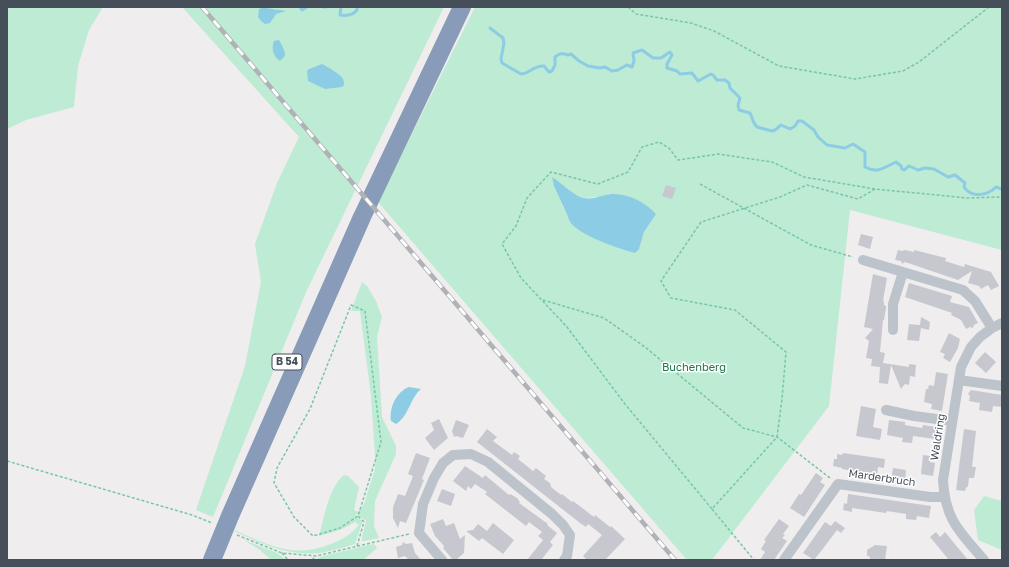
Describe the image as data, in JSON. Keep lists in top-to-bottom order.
{
  "streets": {
    "highway": ["B 54"],
    "street": ["Waldring", "Marderbruch"]
  },
  "crossings": [
    ["Waldring", "Marderbruch"]
  ],
  "parks": ["Buchenberg"]
}
